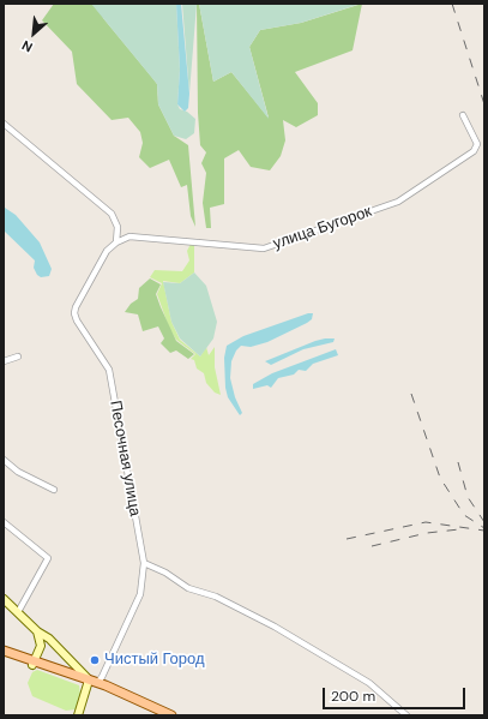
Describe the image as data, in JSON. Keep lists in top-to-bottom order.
{
  "streets": {
    "street": ["улица Бугорок", "Песочная улица"]
  },
  "crossings": [
    ["улица Бугорок", "Песочная улица"]
  ],
  "places": ["Чистый Город"],
  "scale_bar": "200 m",
  "north": "bottom left"
}
